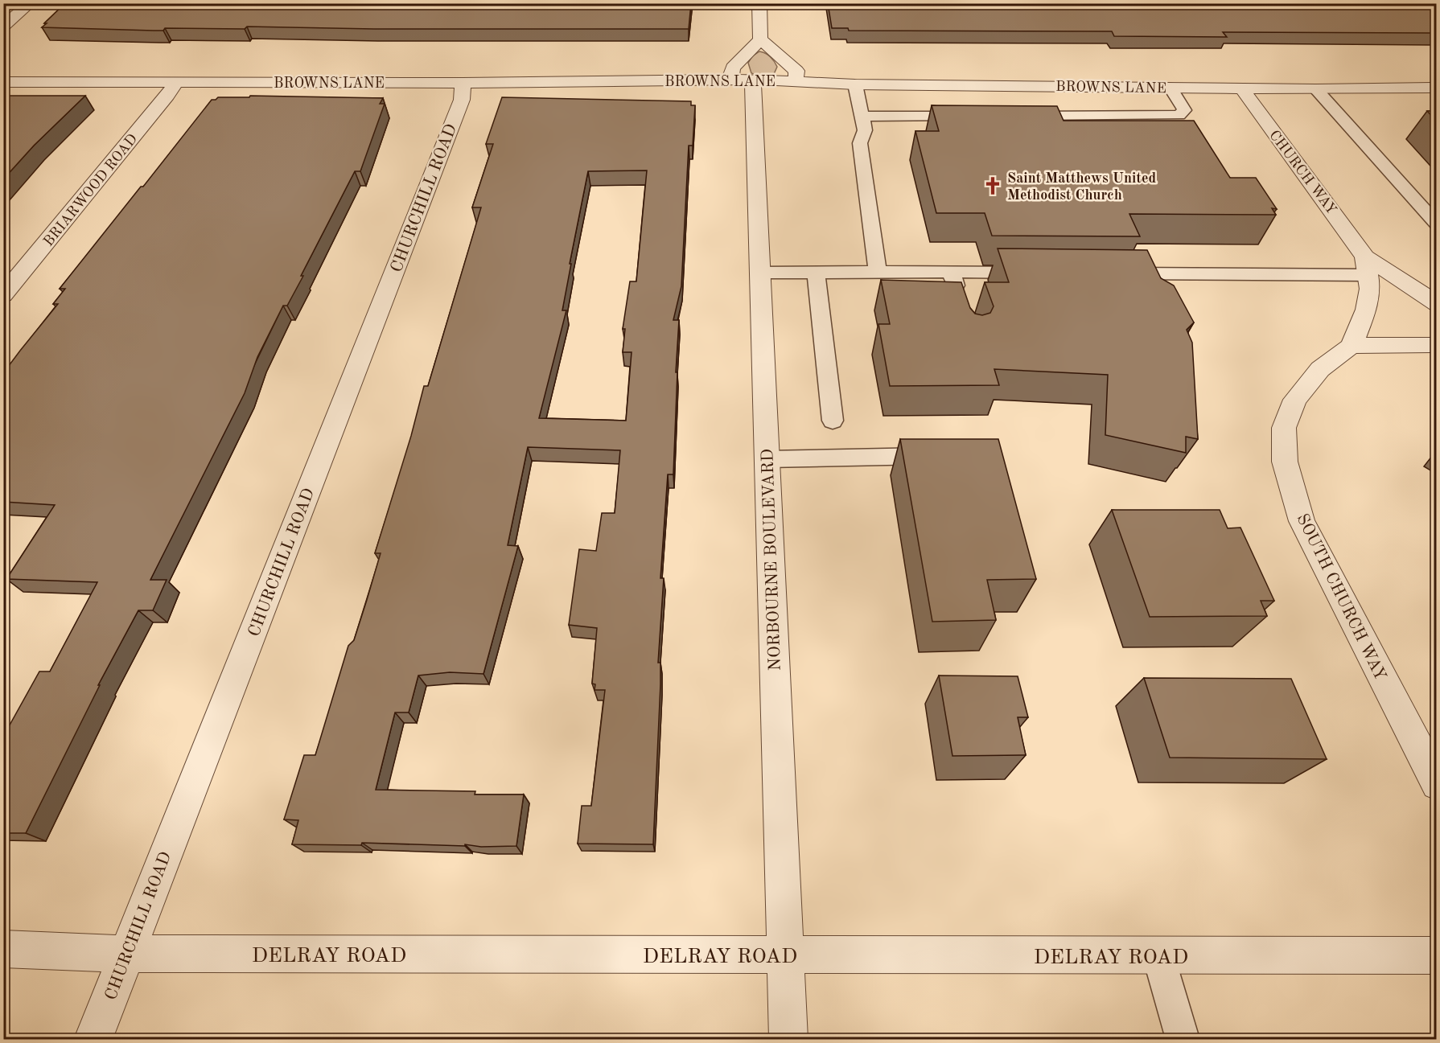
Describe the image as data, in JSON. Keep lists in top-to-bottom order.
{
  "streets": {
    "street": [
      "BROWNS LANE",
      "CHURCH WAY",
      "BRIARWOOD ROAD",
      "CHURCHILL ROAD",
      "NORBOURNE BOULEVARD",
      "SOUTH CHURCH WAY",
      "DELRAY ROAD"
    ]
  },
  "crossings": [
    ["BROWNS LANE", "CHURCH WAY"],
    ["BROWNS LANE", "BRIARWOOD ROAD"],
    ["BROWNS LANE", "CHURCHILL ROAD"],
    ["BROWNS LANE", "NORBOURNE BOULEVARD"],
    ["CHURCHILL ROAD", "DELRAY ROAD"],
    ["NORBOURNE BOULEVARD", "DELRAY ROAD"]
  ],
  "places": {
    "church": ["Saint Matthews United Methodist Church"]
  }
}
